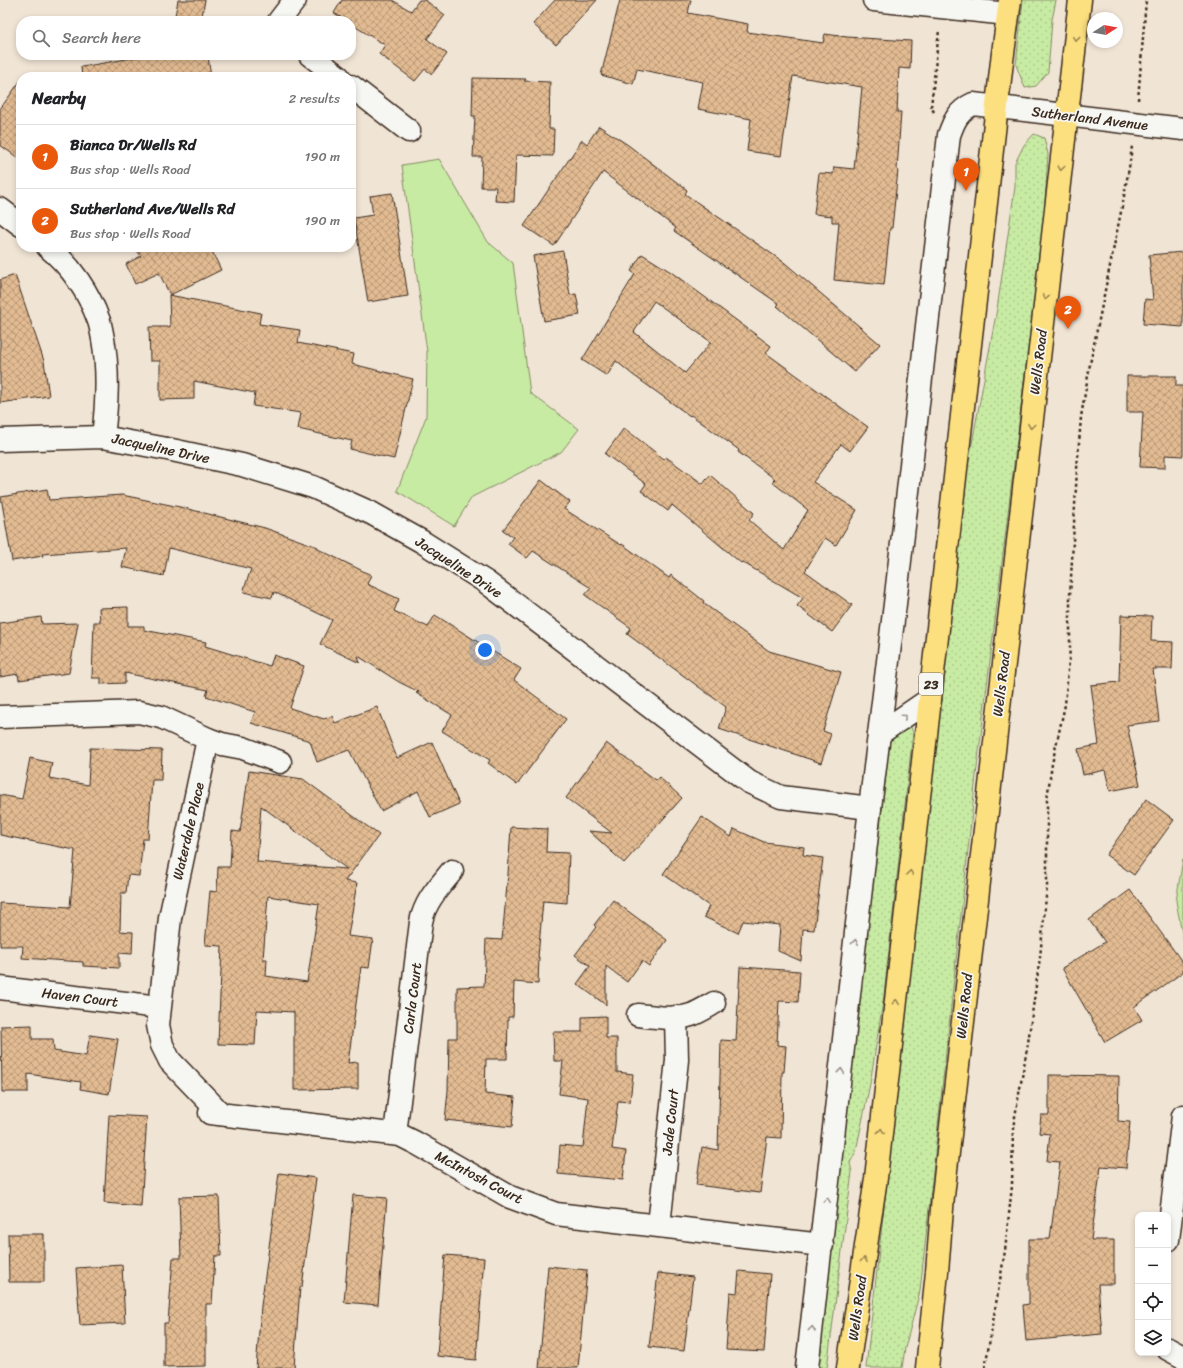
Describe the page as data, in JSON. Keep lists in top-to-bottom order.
{
  "streets": {
    "main road": ["Wells Road", "23"],
    "street": [
      "Sutherland Avenue",
      "Jacqueline Drive",
      "Waterdale Place",
      "Haven Court",
      "Carla Court",
      "Jade Court",
      "McIntosh Court"
    ]
  },
  "crossings": [
    ["Sutherland Avenue", "Wells Road"],
    ["Waterdale Place", "Haven Court"],
    ["Waterdale Place", "McIntosh Court"],
    ["Carla Court", "McIntosh Court"],
    ["Jade Court", "McIntosh Court"]
  ],
  "north": "right",
  "page": {
    "search": "Search here",
    "heading": ["Nearby", "2 results"],
    "list": [
      {
        "mark": "1",
        "name": "Bianca Dr/Wells Rd",
        "note": "Bus stop · Wells Road",
        "value": "190 m"
      },
      {
        "mark": "2",
        "name": "Sutherland Ave/Wells Rd",
        "note": "Bus stop · Wells Road",
        "value": "190 m"
      }
    ],
    "pins": ["1", "2"],
    "map_buttons": ["+", "−"]
  }
}
